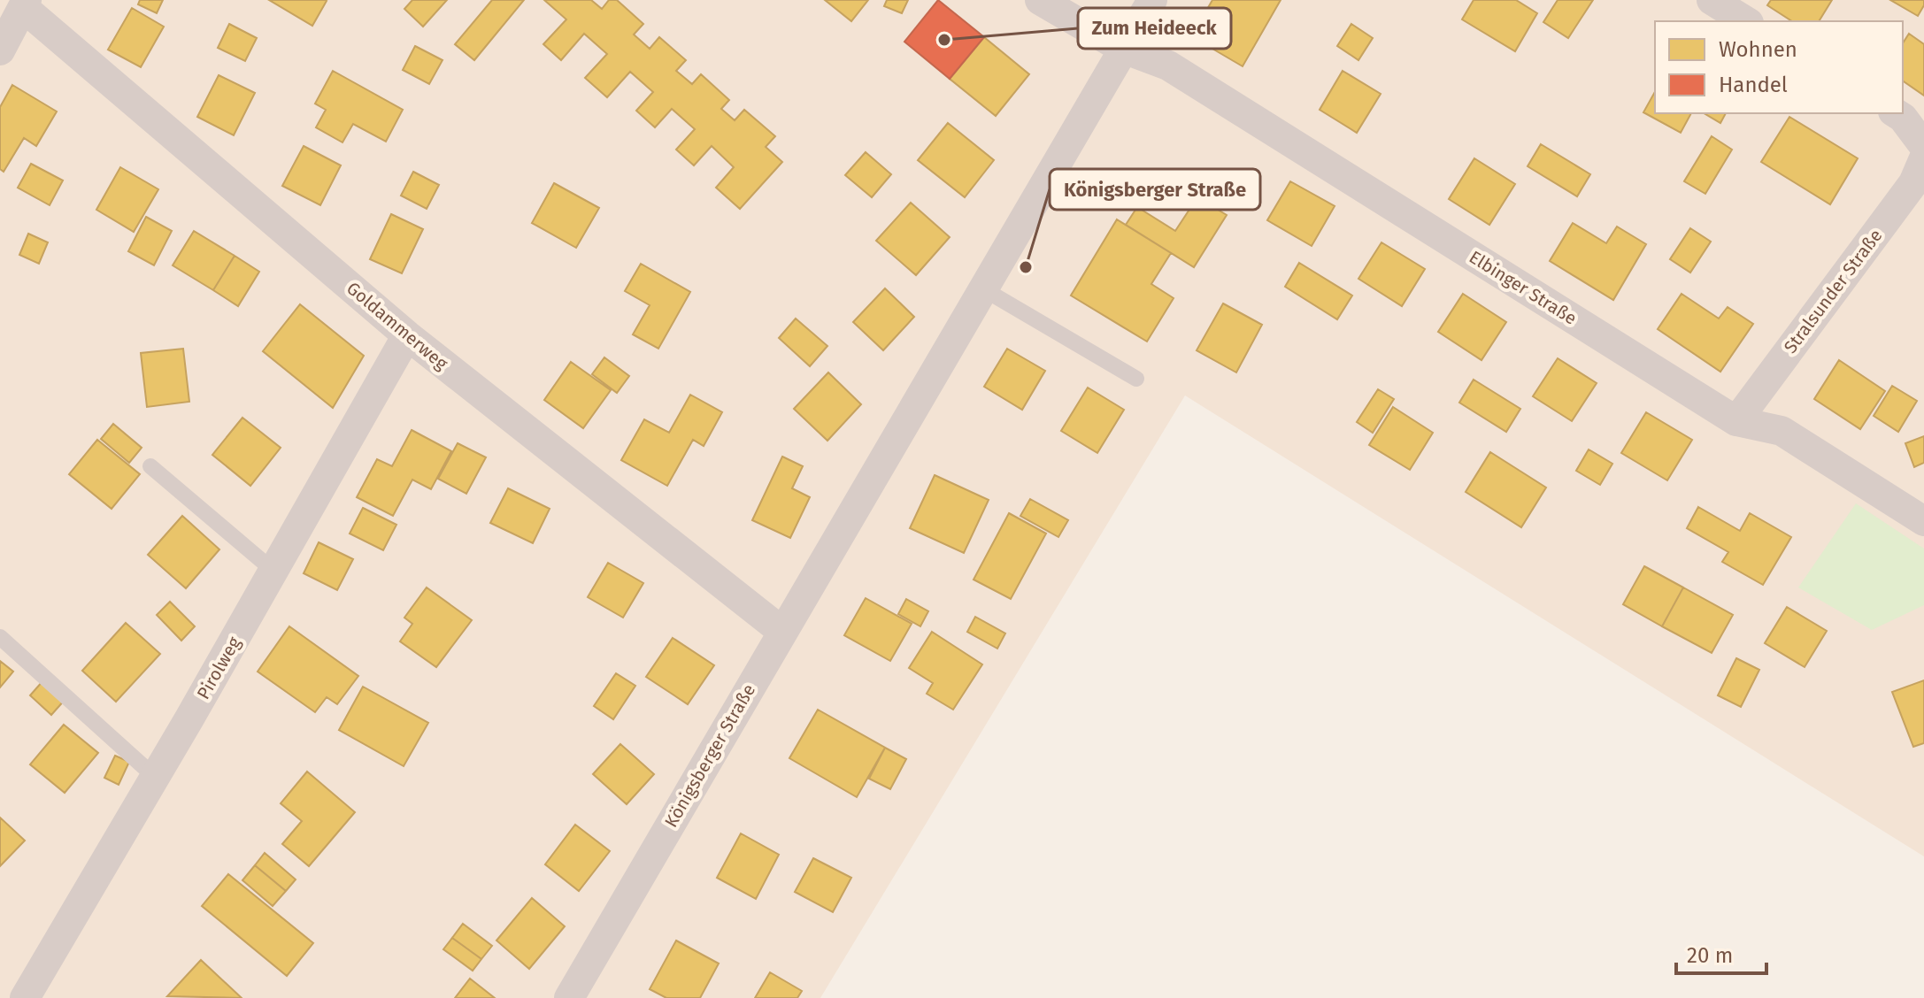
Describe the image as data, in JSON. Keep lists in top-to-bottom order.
{
  "streets": {
    "street": [
      "Elbinger Straße",
      "Stralsunder Straße",
      "Goldammerweg",
      "Pirolweg",
      "Königsberger Straße"
    ]
  },
  "crossings": [
    ["Elbinger Straße", "Stralsunder Straße"],
    ["Elbinger Straße", "Königsberger Straße"],
    ["Goldammerweg", "Pirolweg"],
    ["Goldammerweg", "Königsberger Straße"]
  ],
  "places": ["Zum Heideeck", "Königsberger Straße"],
  "legend": ["Wohnen", "Handel"],
  "scale_bar": "20 m"
}
